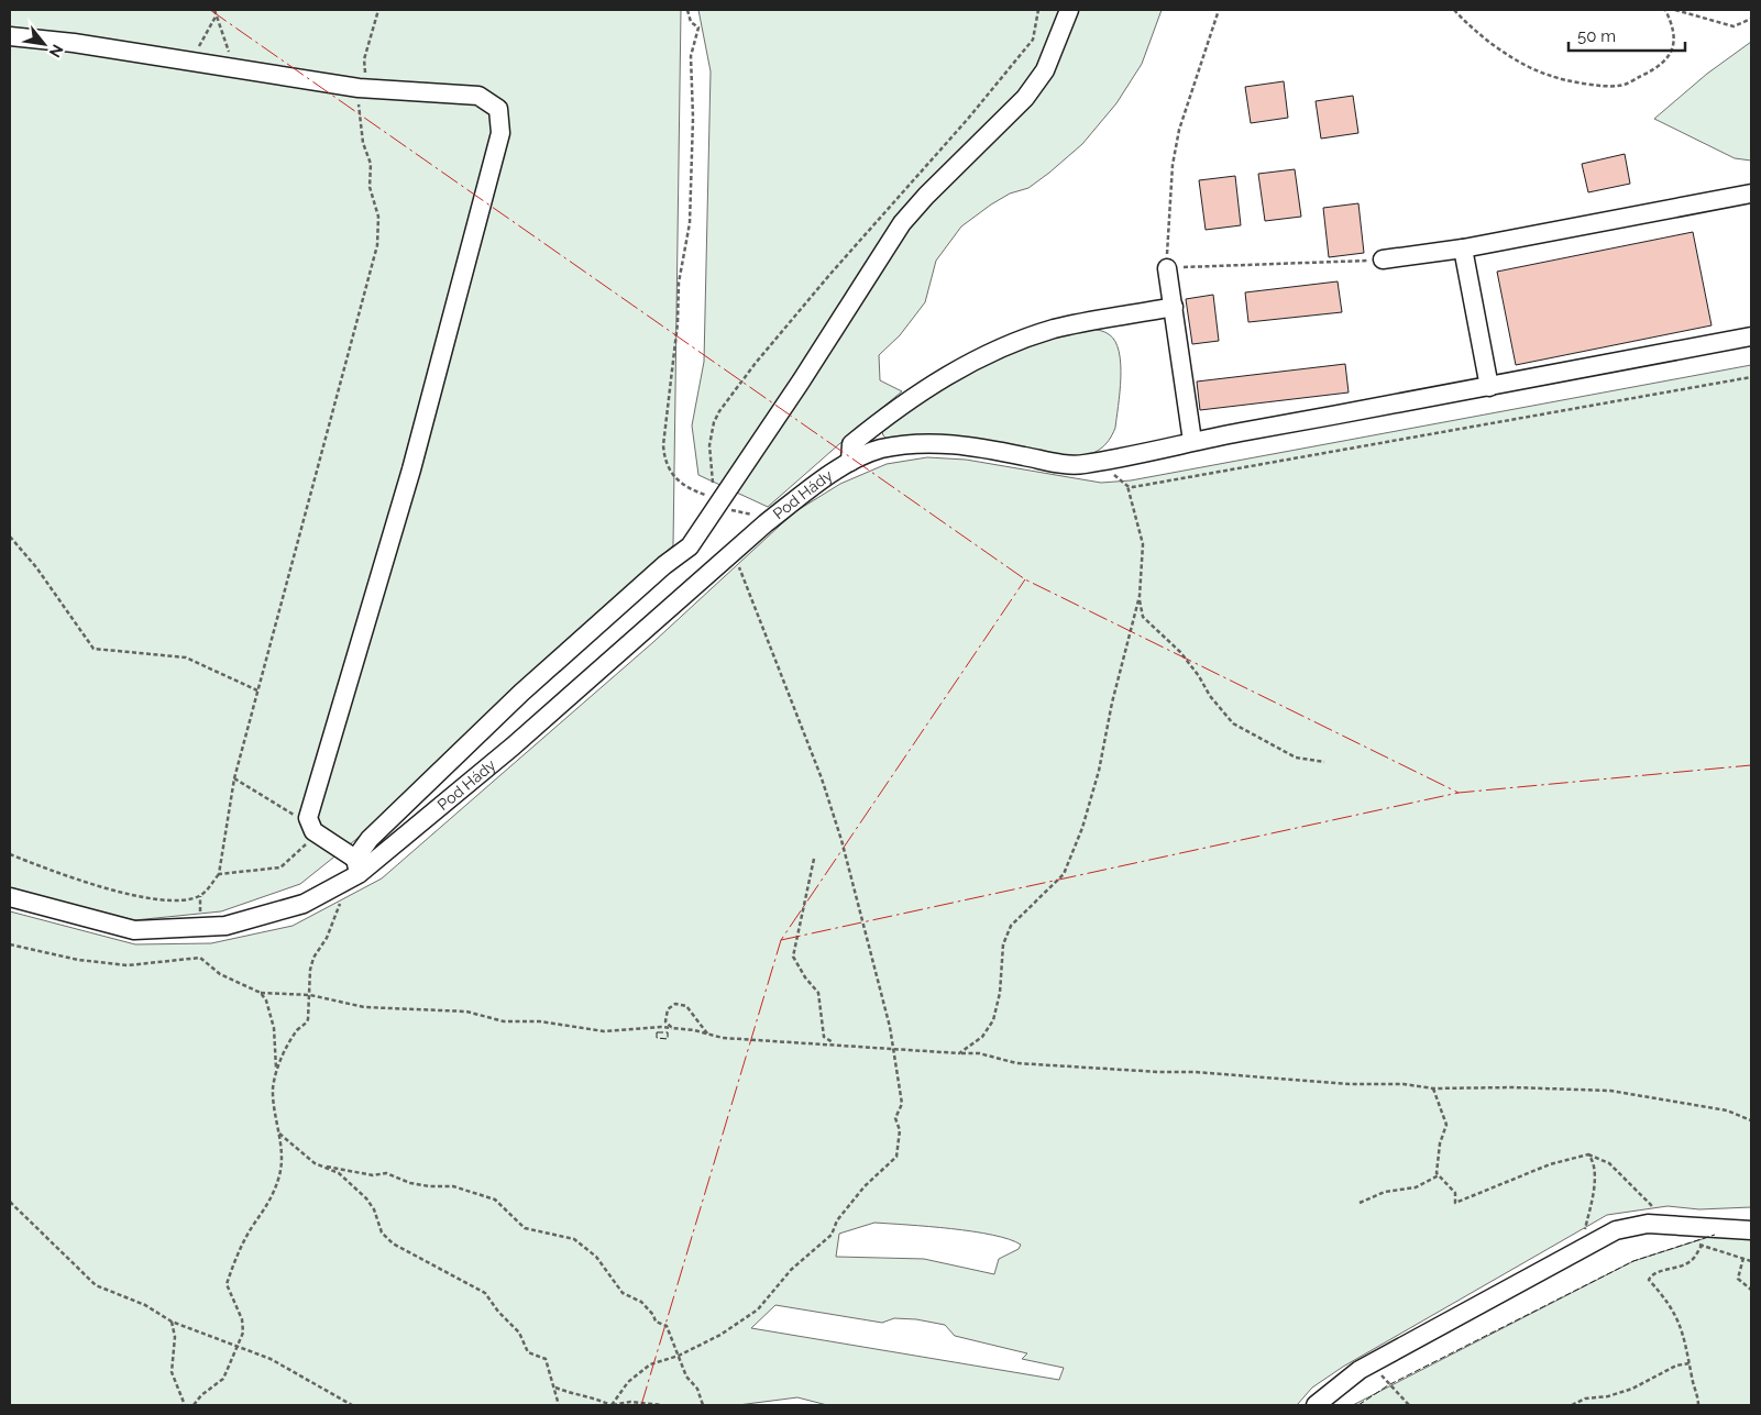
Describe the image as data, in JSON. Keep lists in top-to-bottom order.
{
  "streets": {
    "street": ["Pod Hády"]
  },
  "scale_bar": "50 m",
  "north": "bottom right"
}
